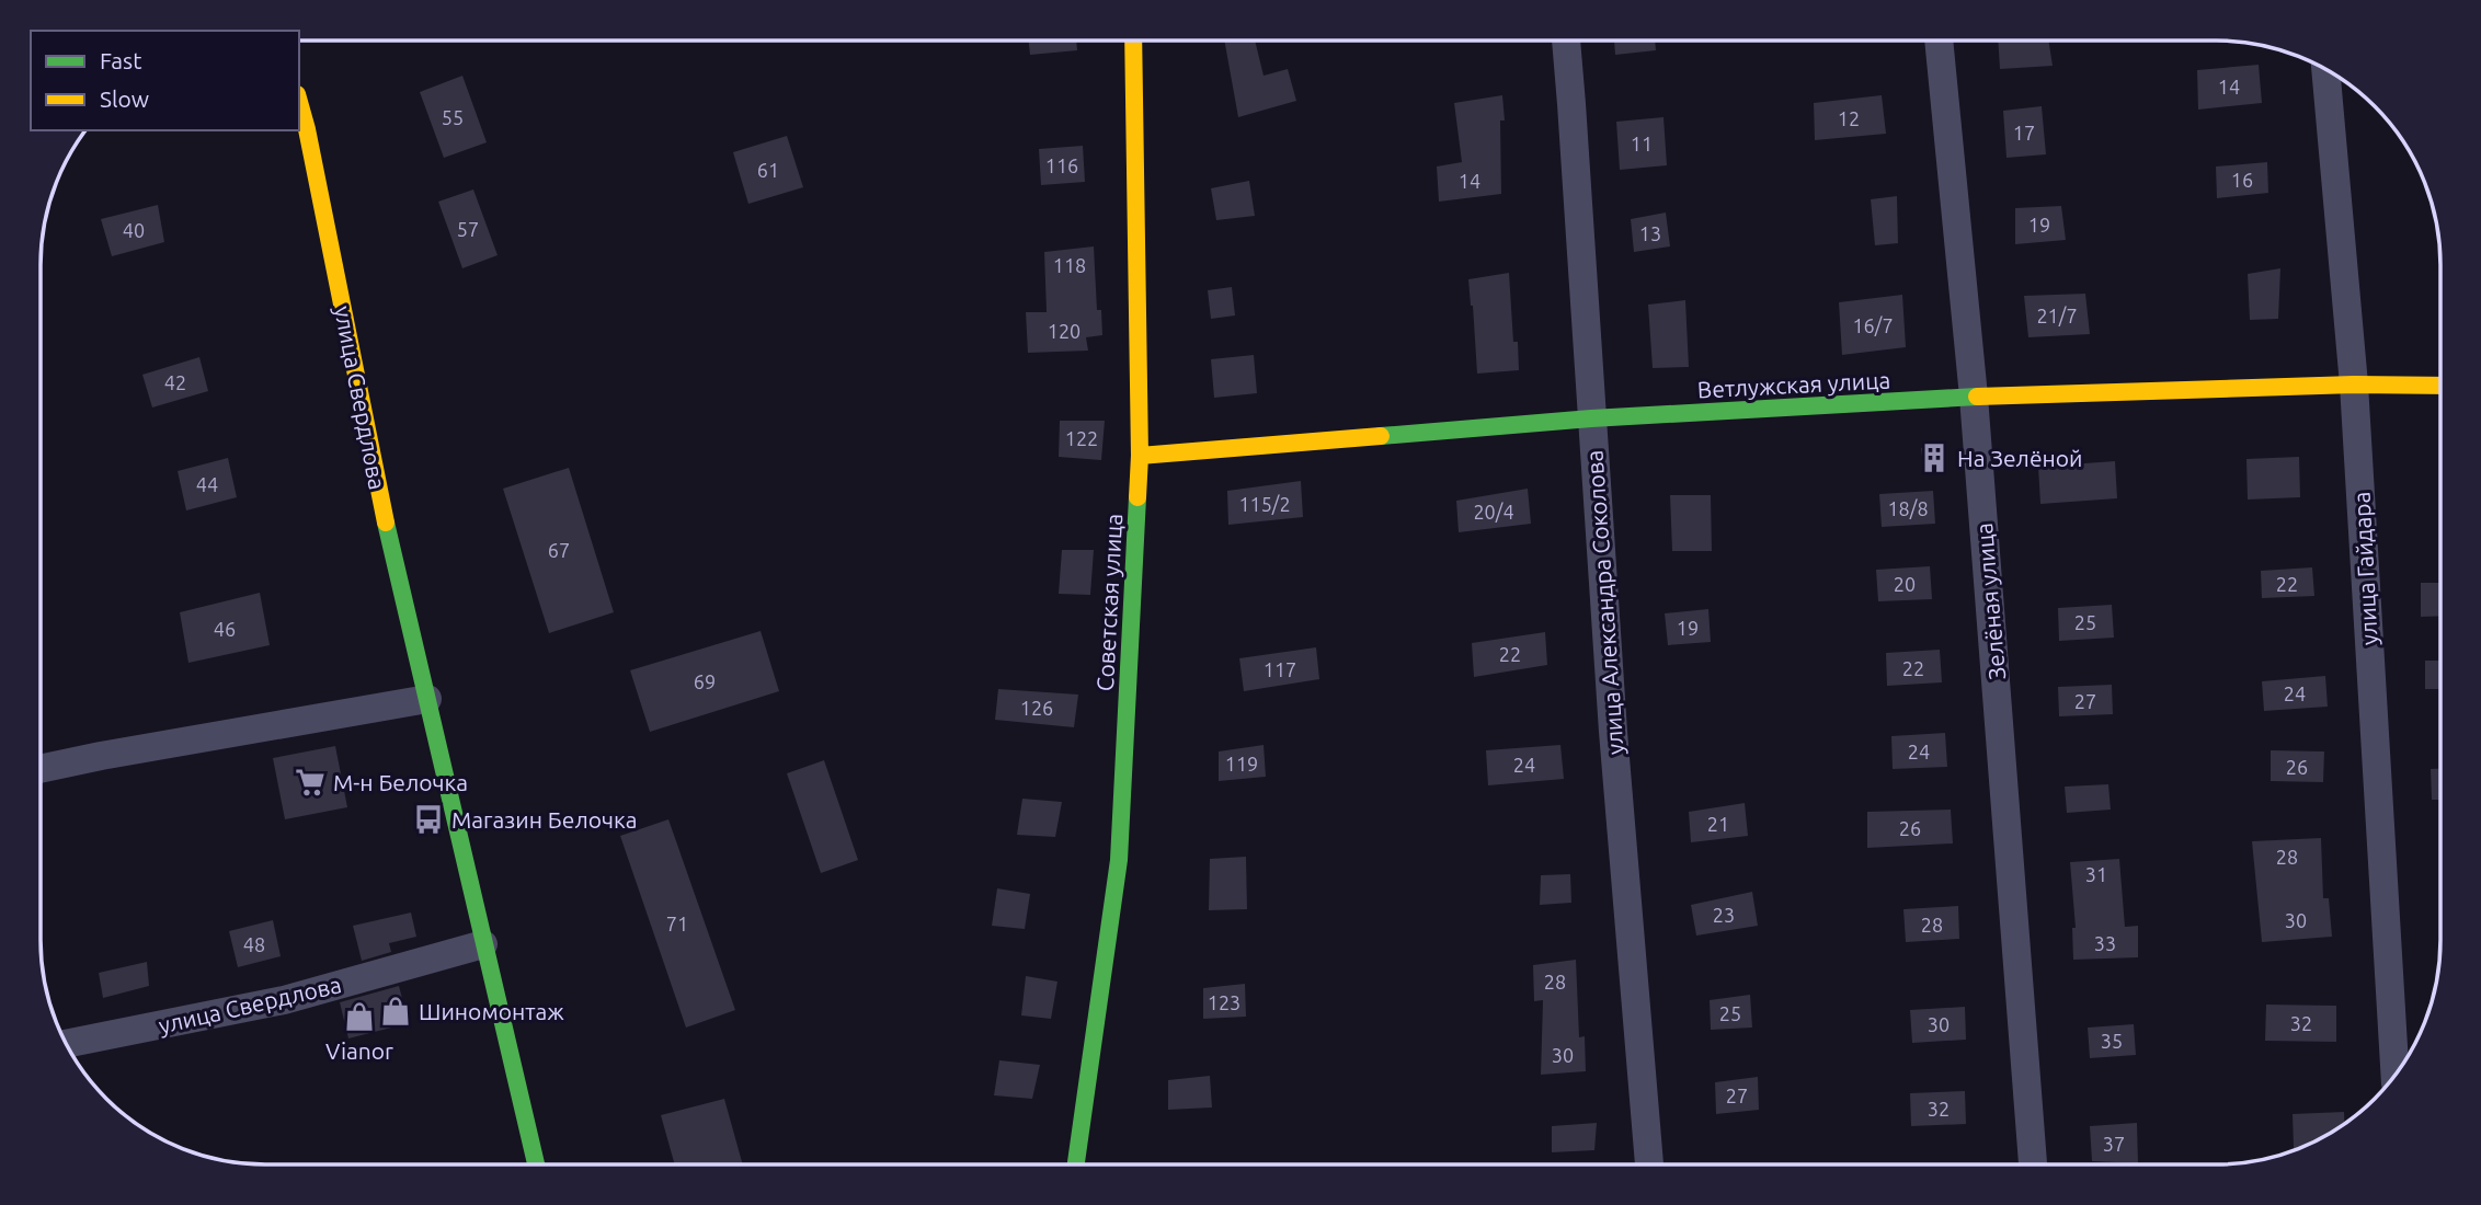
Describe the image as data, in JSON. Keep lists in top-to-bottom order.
{
  "streets": {
    "street": [
      "Ветлужская улица",
      "улица Свердлова",
      "улица Гайдара",
      "Зелёная улица",
      "Советская улица",
      "улица Александра Соколова"
    ]
  },
  "crossings": [
    ["Ветлужская улица", "улица Гайдара"],
    ["Ветлужская улица", "Зелёная улица"],
    ["Ветлужская улица", "Советская улица"],
    ["Ветлужская улица", "улица Александра Соколова"]
  ],
  "places": {
    "building": ["На Зелёной"],
    "supermarket": ["М-н Белочка"],
    "bus stop": ["Магазин Белочка"],
    "shop": ["Шиномонтаж", "Vianor"]
  },
  "house_numbers": [
    "14",
    "55",
    "12",
    "17",
    "11",
    "116",
    "61",
    "16",
    "14",
    "19",
    "57",
    "40",
    "13",
    "118",
    "21/7",
    "16/7",
    "120",
    "42",
    "122",
    "44",
    "115/2",
    "18/8",
    "20/4",
    "67",
    "20",
    "22",
    "25",
    "19",
    "46",
    "22",
    "22",
    "117",
    "69",
    "24",
    "27",
    "126",
    "24",
    "119",
    "24",
    "26",
    "21",
    "26",
    "28",
    "31",
    "23",
    "30",
    "71",
    "28",
    "33",
    "48",
    "28",
    "123",
    "25",
    "32",
    "30",
    "35",
    "30",
    "27",
    "32",
    "37"
  ],
  "legend": ["Fast", "Slow"]
}
